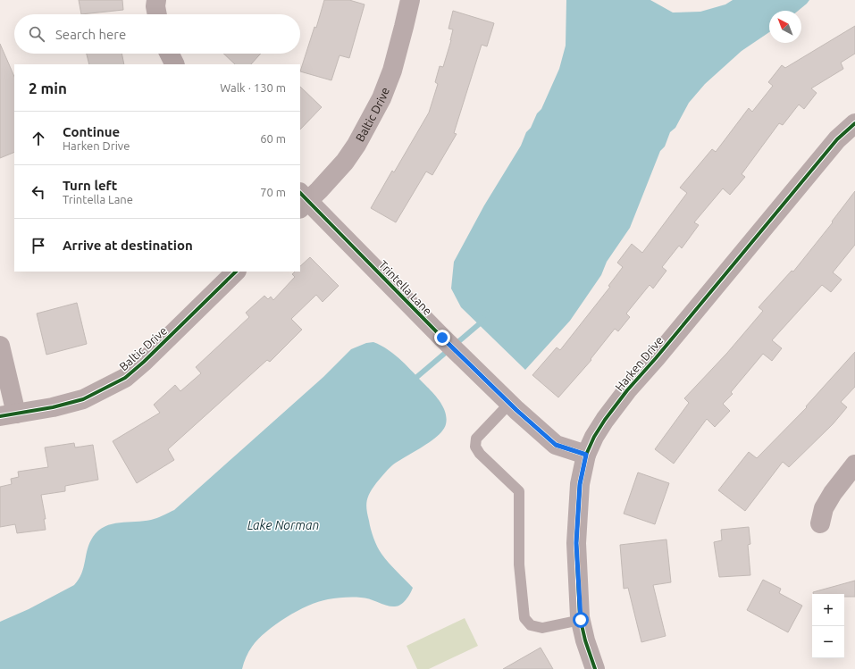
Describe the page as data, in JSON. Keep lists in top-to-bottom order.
{
  "streets": {
    "street": ["Baltic Drive", "Trintella Lane", "Harken Drive"]
  },
  "crossings": [
    ["Baltic Drive", "Trintella Lane"],
    ["Trintella Lane", "Harken Drive"]
  ],
  "water": ["Lake Norman"],
  "north": "top left",
  "page": {
    "search": "Search here",
    "heading": ["2 min", "Walk · 130 m"],
    "list": [
      ["Continue", "Harken Drive", "60 m"],
      ["Turn left", "Trintella Lane", "70 m"],
      "Arrive at destination"
    ],
    "map_buttons": ["+", "−"]
  }
}
